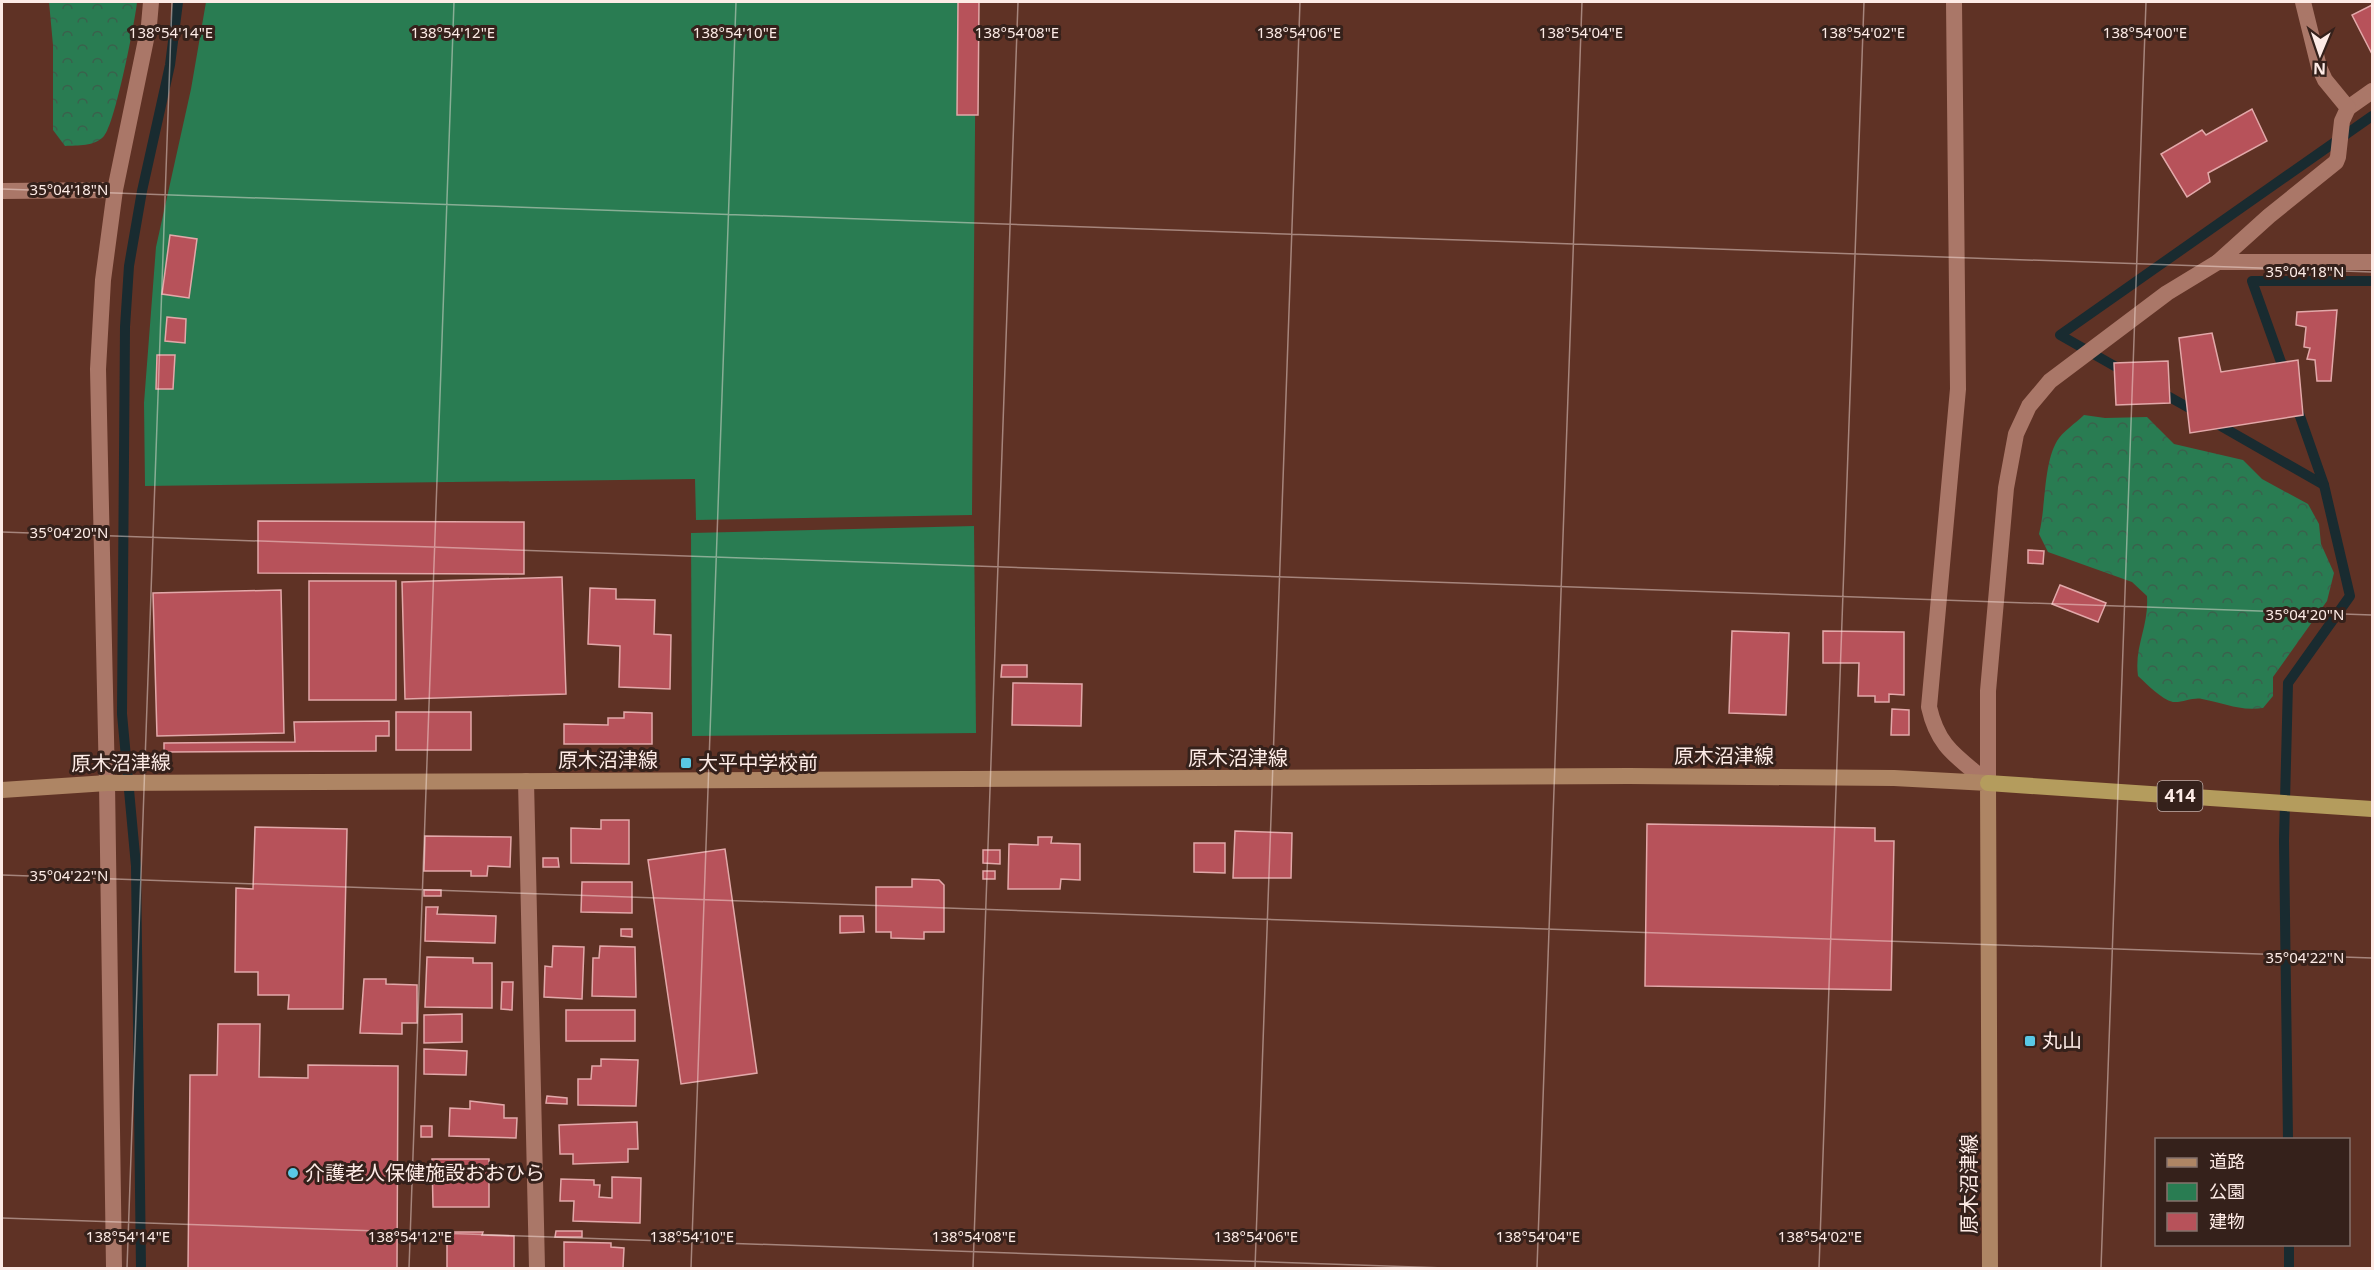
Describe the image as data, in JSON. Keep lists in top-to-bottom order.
{
  "streets": {
    "highway": ["414"],
    "main road": ["原木沼津線"]
  },
  "crossings": [
    ["原木沼津線", "414"]
  ],
  "places": {
    "transit": ["大平中学校前", "丸山"],
    "other": ["介護老人保健施設おおひら"]
  },
  "legend": ["道路", "公園", "建物"],
  "north": "bottom",
  "coordinates": [
    "138°54'14\"E",
    "138°54'12\"E",
    "138°54'10\"E",
    "138°54'08\"E",
    "138°54'06\"E",
    "138°54'04\"E",
    "138°54'02\"E",
    "138°54'00\"E",
    "35°04'18\"N",
    "35°04'20\"N",
    "35°04'22\"N"
  ]
}
